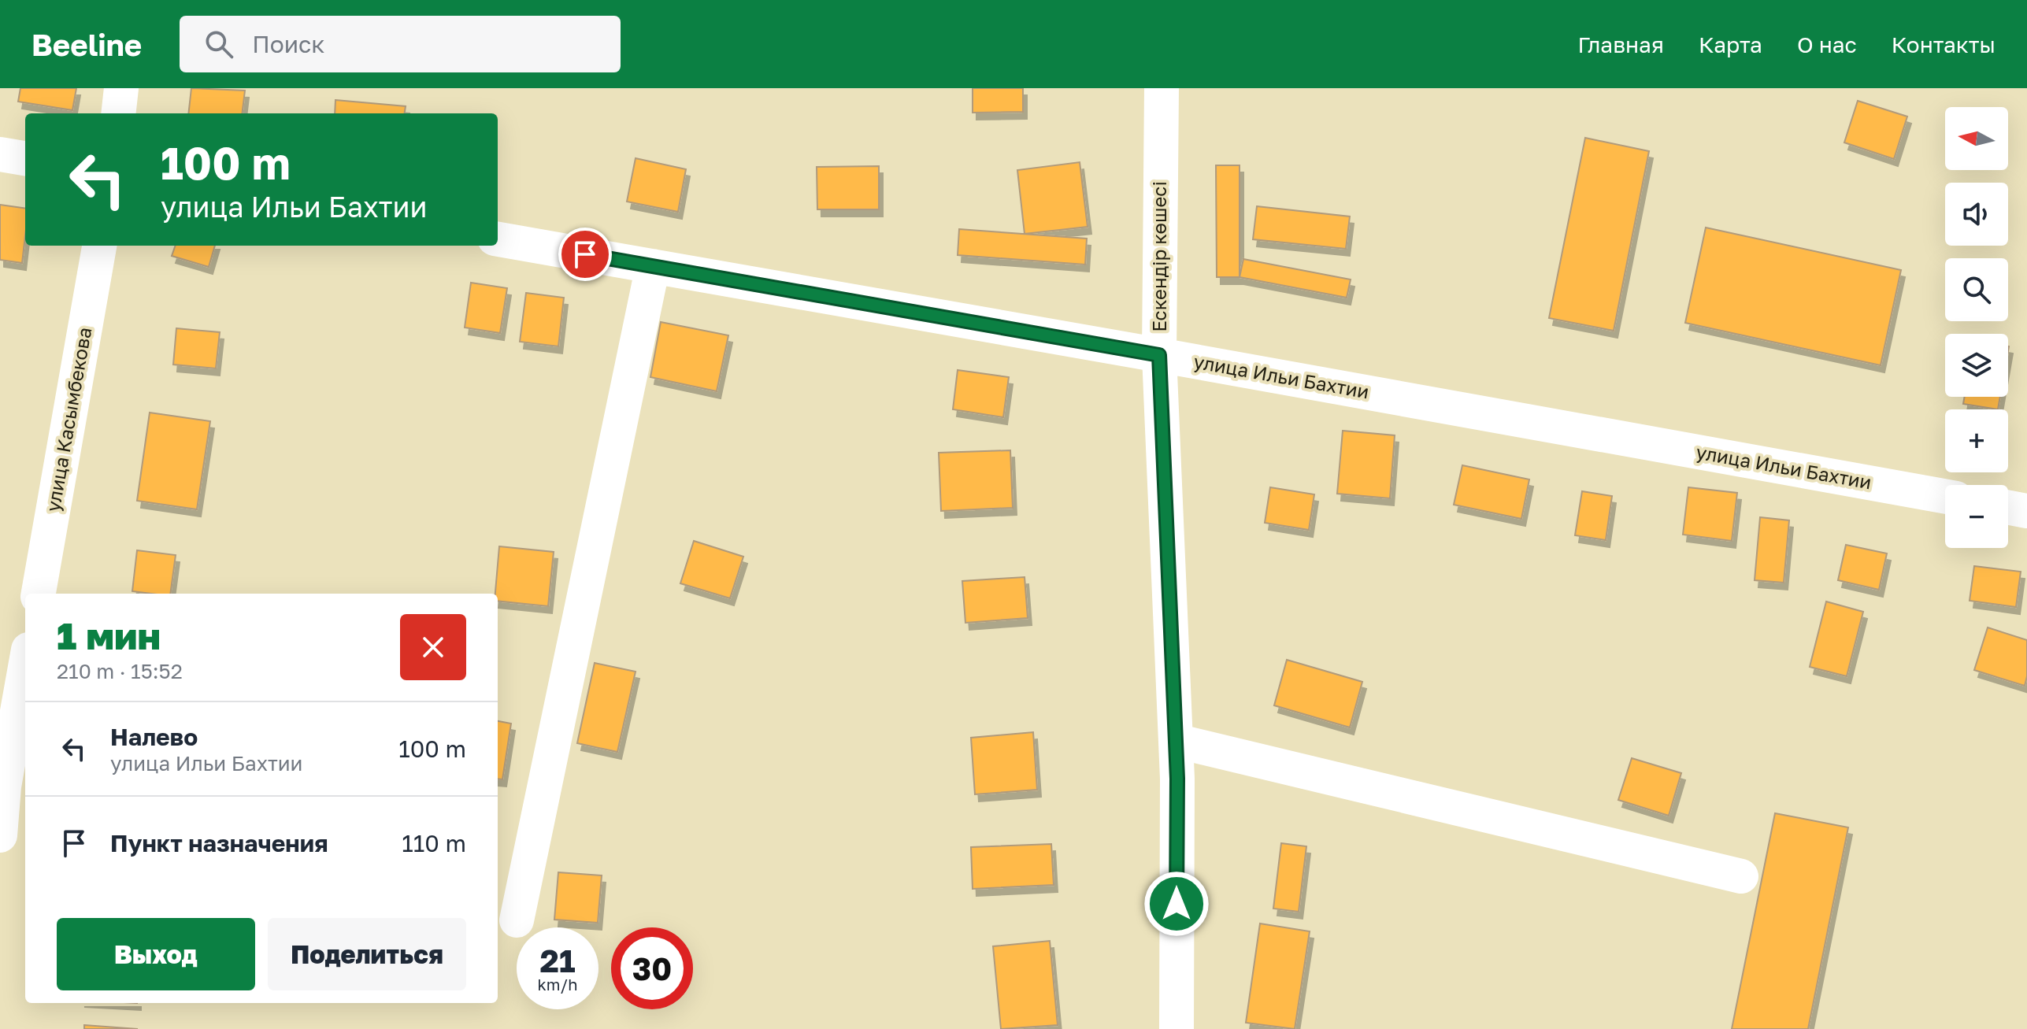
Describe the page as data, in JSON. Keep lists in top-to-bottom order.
{
  "streets": {
    "street": ["Ескендір көшесі", "улица Ильи Бахтии", "улица Касымбекова"]
  },
  "crossings": [
    ["Ескендір көшесі", "улица Ильи Бахтии"]
  ],
  "north": "left",
  "page": {
    "header": "Beeline",
    "search": "Поиск",
    "nav": [
      "Главная",
      "Карта",
      "О нас",
      "Контакты"
    ],
    "map_buttons": ["+", "−"],
    "turn": ["100 m", "улица Ильи Бахтии"],
    "heading": ["1 мин", "210 m · 15:52"],
    "list": [
      {
        "name": "Налево",
        "note": "улица Ильи Бахтии",
        "value": "100 m"
      },
      {
        "name": "Пункт назначения",
        "value": "110 m"
      }
    ],
    "buttons": ["Выход", "Поделиться"],
    "speed": "21 km/h",
    "limit": "30"
  }
}
